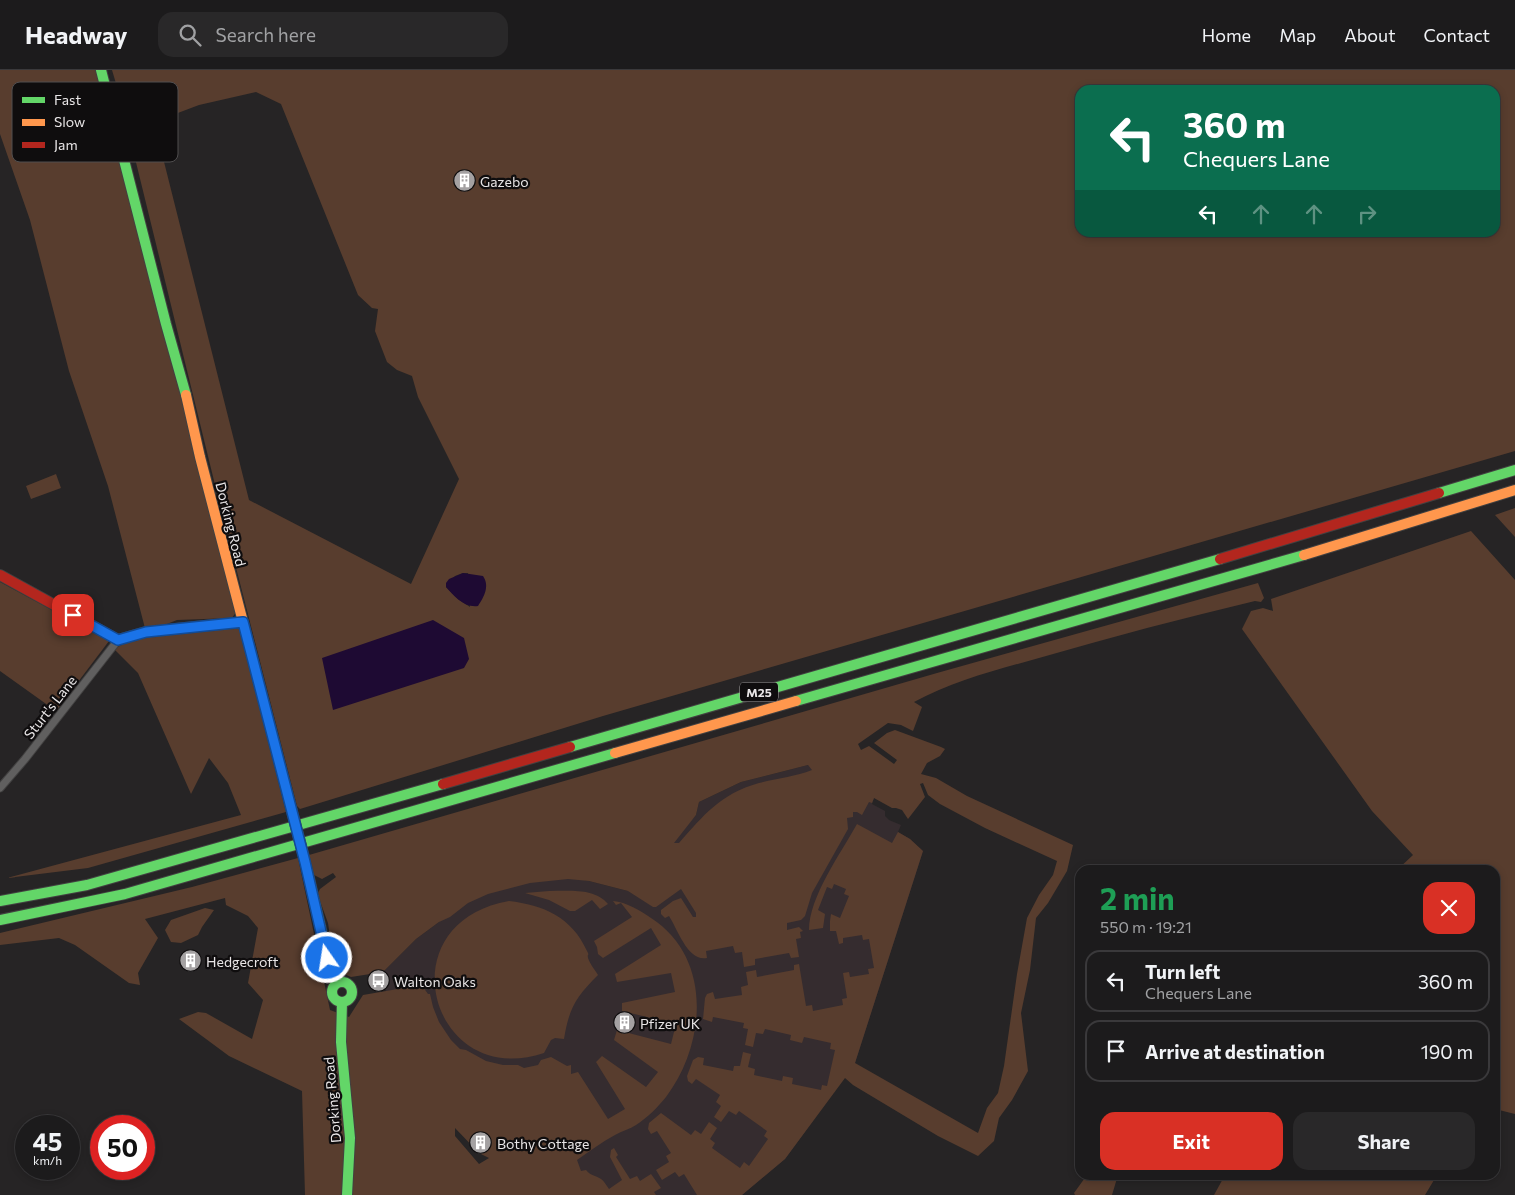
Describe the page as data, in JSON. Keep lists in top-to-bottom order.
{
  "streets": {
    "main road": ["Dorking Road", "M25"],
    "street": ["Sturt's Lane"]
  },
  "places": {
    "building": [
      "Gazebo",
      "Hedgecroft",
      "Pfizer UK",
      "Bothy Cottage"
    ],
    "bus stop": ["Walton Oaks"]
  },
  "legend": ["Fast", "Slow", "Jam"],
  "page": {
    "header": "Headway",
    "search": "Search here",
    "nav": [
      "Home",
      "Map",
      "About",
      "Contact"
    ],
    "turn": ["360 m", "Chequers Lane"],
    "heading": ["2 min", "550 m · 19:21"],
    "list": [
      {
        "name": "Turn left",
        "note": "Chequers Lane",
        "value": "360 m"
      },
      {
        "name": "Arrive at destination",
        "value": "190 m"
      }
    ],
    "buttons": ["Exit", "Share"],
    "speed": "45 km/h",
    "limit": "50"
  }
}
